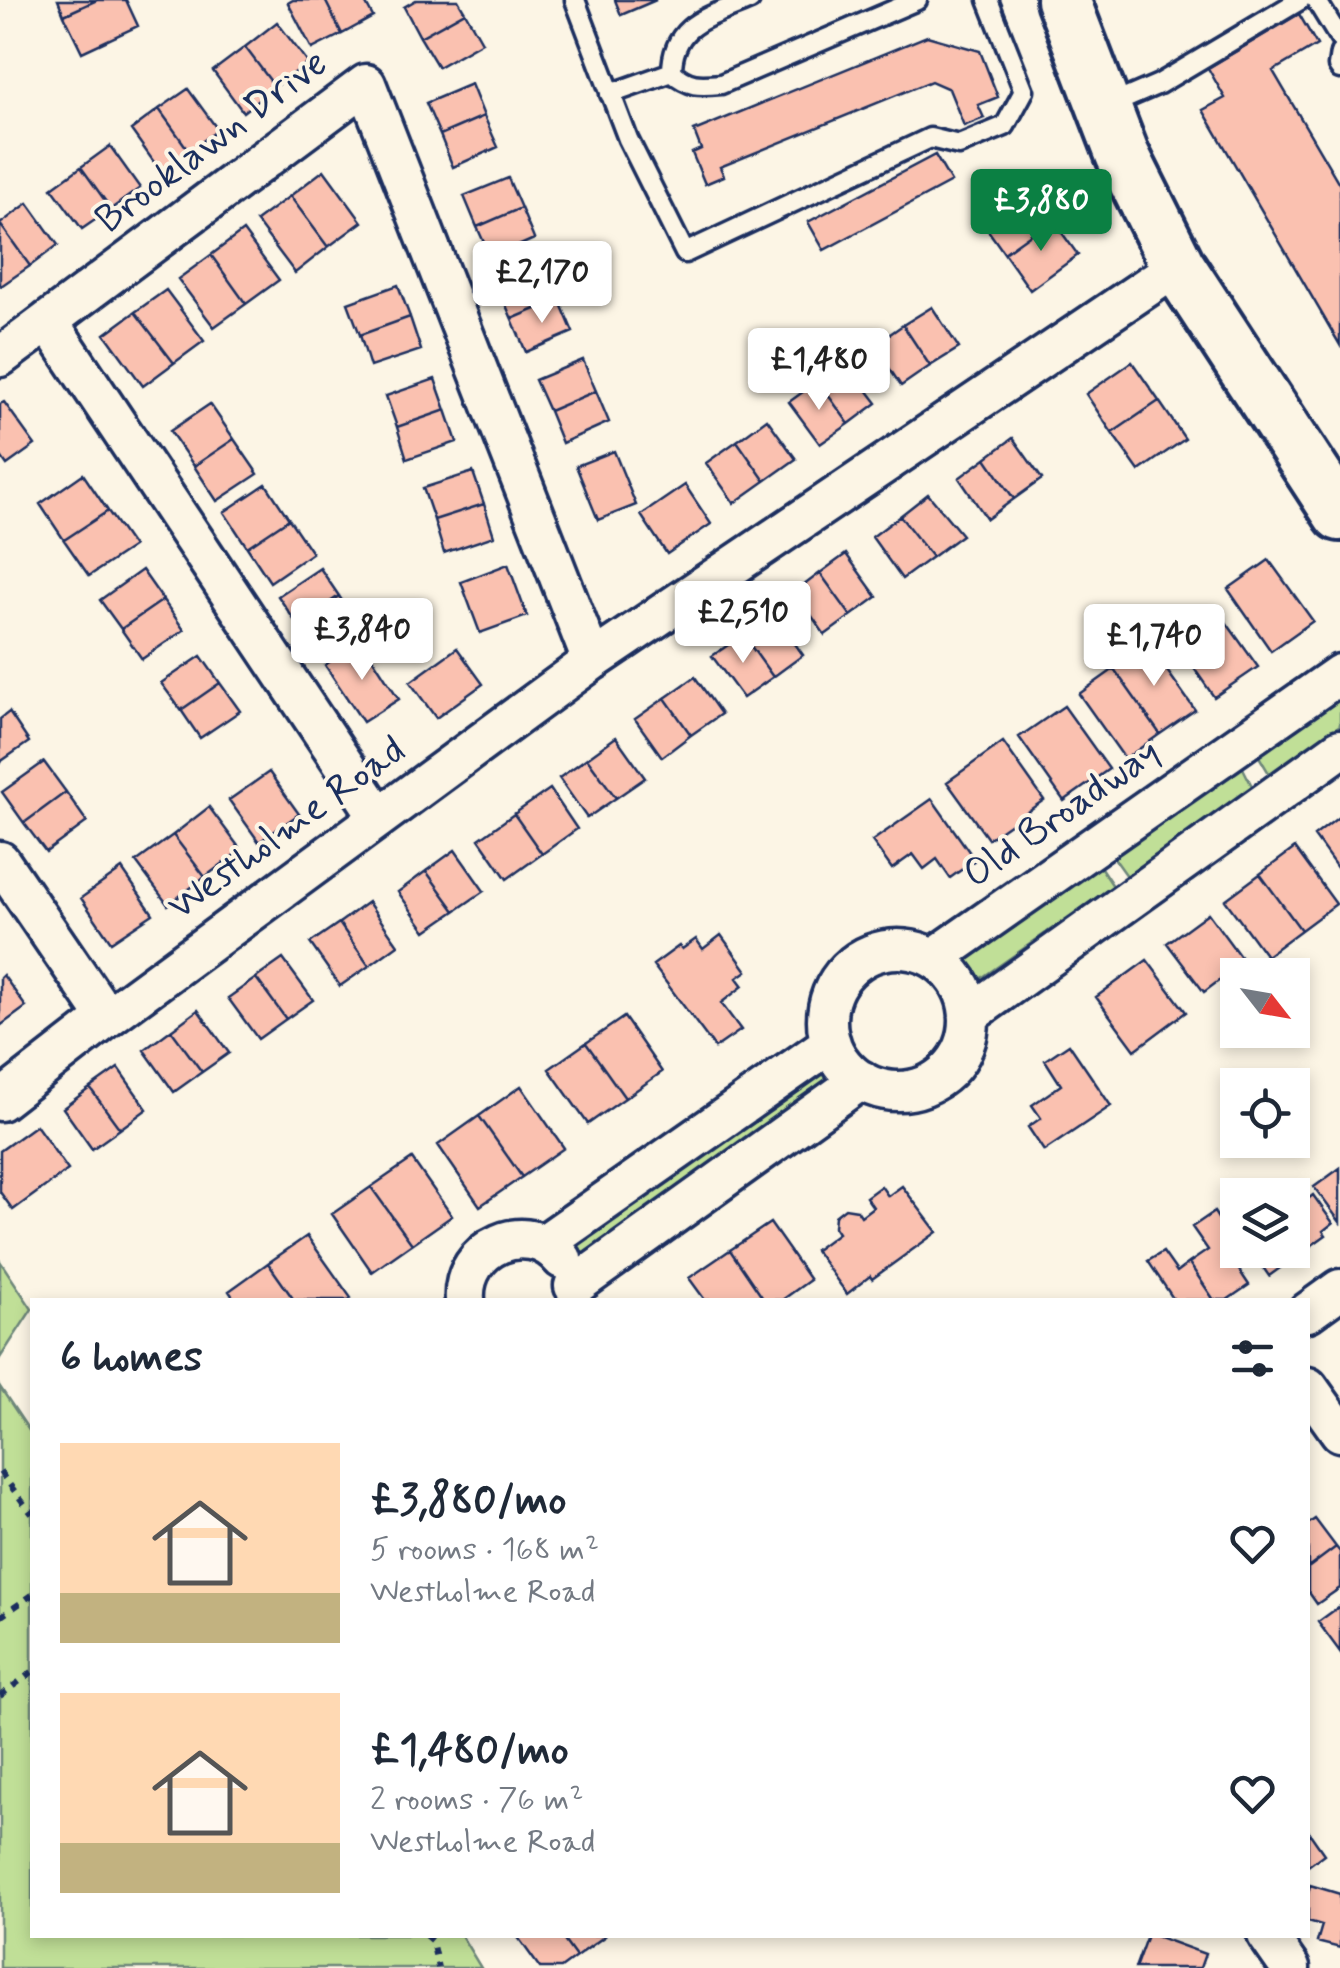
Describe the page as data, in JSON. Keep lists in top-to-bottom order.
{
  "streets": {
    "street": ["Brooklawn Drive", "Old Broadway", "Westholme Road"]
  },
  "crossings": [
    ["Brooklawn Drive", "Westholme Road"]
  ],
  "north": "bottom right",
  "page": {
    "price": [
      "£3,880",
      "£2,170",
      "£1,480",
      "£2,510",
      "£3,840",
      "£1,740"
    ],
    "heading": "6 homes",
    "list": [
      {
        "name": "£3,880/mo",
        "note": "5 rooms · 168 m² · Westholme Road"
      },
      {
        "name": "£1,480/mo",
        "note": "2 rooms · 76 m² · Westholme Road"
      }
    ]
  }
}
